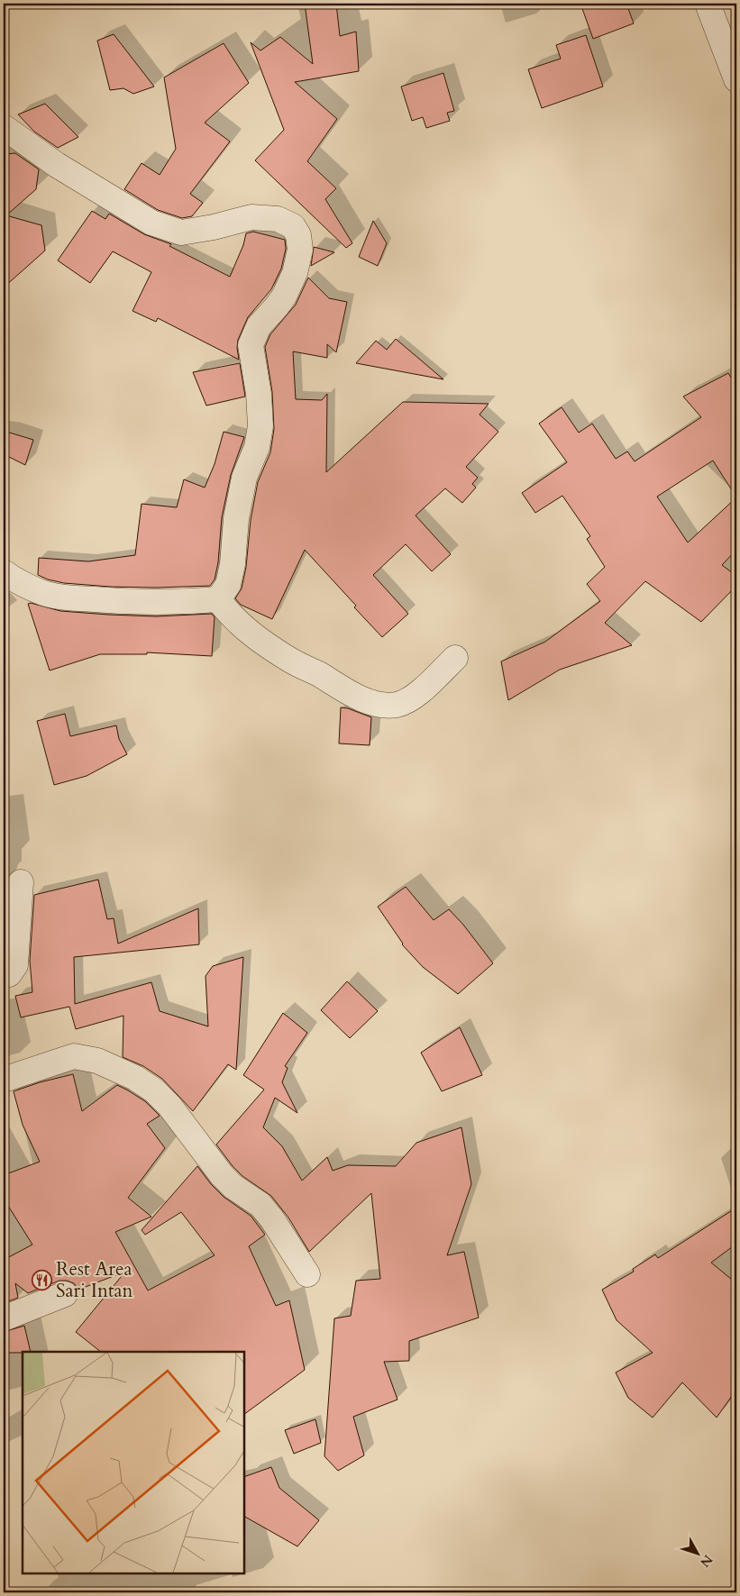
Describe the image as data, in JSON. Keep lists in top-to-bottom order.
{
  "places": {
    "restaurant": ["Rest Area Sari Intan"]
  },
  "north": "bottom right"
}
